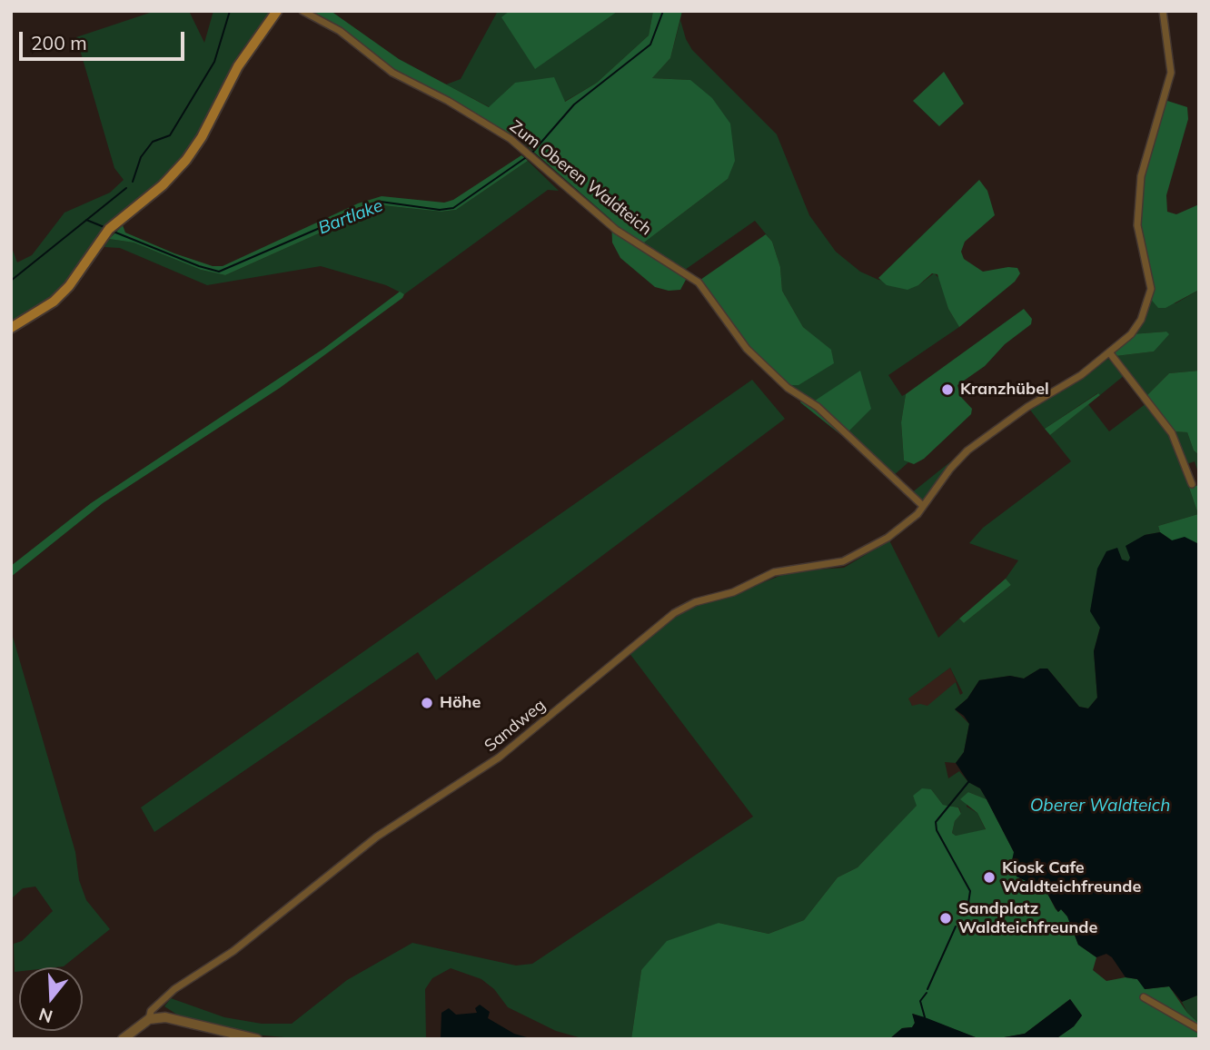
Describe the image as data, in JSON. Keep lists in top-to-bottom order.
{
  "streets": {
    "street": ["Zum Oberen Waldteich", "Sandweg"]
  },
  "crossings": [
    ["Zum Oberen Waldteich", "Sandweg"]
  ],
  "water": ["Bartlake", "Oberer Waldteich"],
  "places": [
    "Kranzhübel",
    "Höhe",
    "Kiosk Cafe Waldteichfreunde",
    "Sandplatz Waldteichfreunde"
  ],
  "scale_bar": "200 m",
  "north": "bottom"
}
